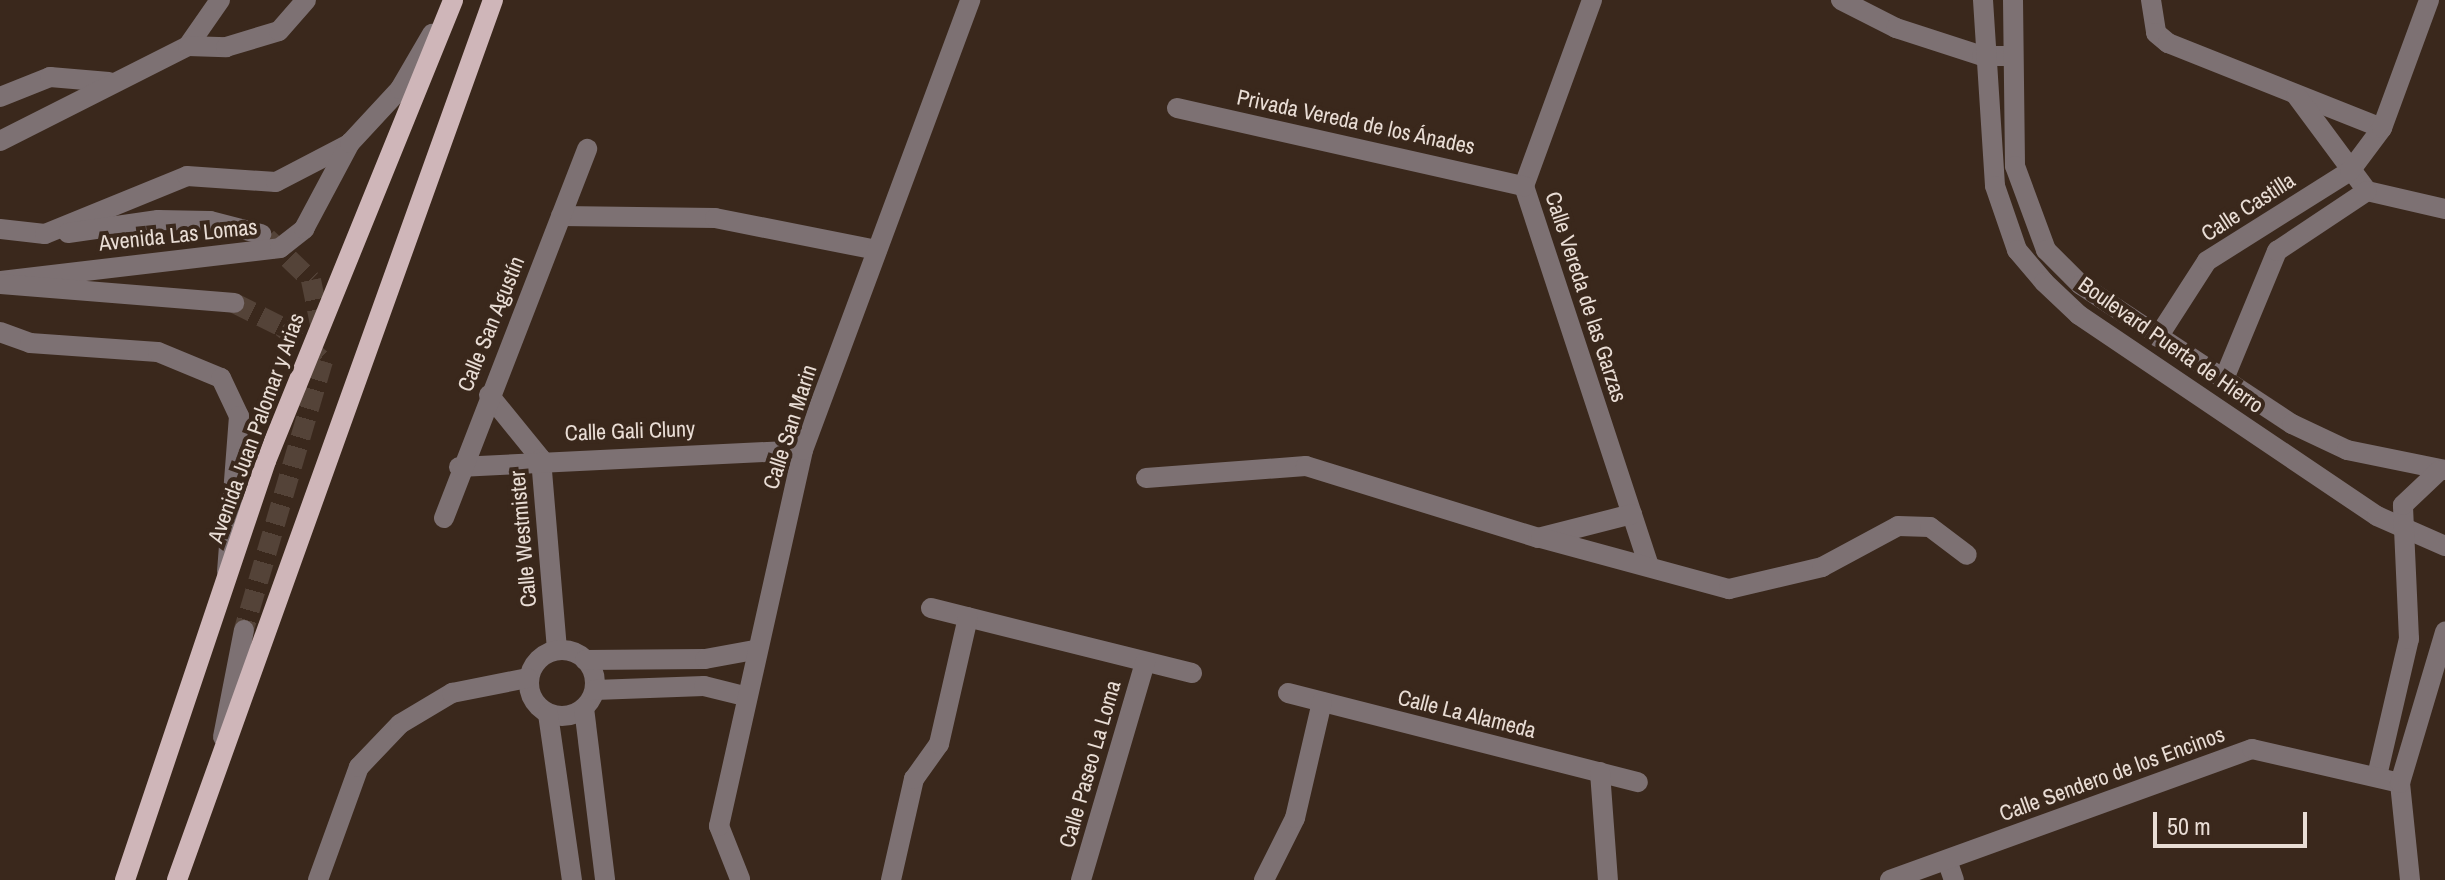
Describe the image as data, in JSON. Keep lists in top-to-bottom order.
{
  "streets": {
    "main road": ["Avenida Juan Palomar y Arias"],
    "street": [
      "Privada Vereda de los Ánades",
      "Calle Castilla",
      "Avenida Las Lomas",
      "Calle Vereda de las Garzas",
      "Calle San Agustín",
      "Boulevard Puerta de Hierro",
      "Calle San Marin",
      "Calle Gali Cluny",
      "Calle Westmister",
      "Calle La Alameda",
      "Calle Paseo La Loma",
      "Calle Sendero de los Encinos"
    ]
  },
  "crossings": [
    ["Privada Vereda de los Ánades", "Calle Vereda de las Garzas"],
    ["Calle Castilla", "Boulevard Puerta de Hierro"],
    ["Avenida Las Lomas", "Avenida Juan Palomar y Arias"],
    ["Calle San Agustín", "Calle Gali Cluny"],
    ["Calle San Agustín", "Calle Westmister"],
    ["Calle San Marin", "Calle Gali Cluny"],
    ["Calle Gali Cluny", "Calle Westmister"]
  ],
  "scale_bar": "50 m"
}
